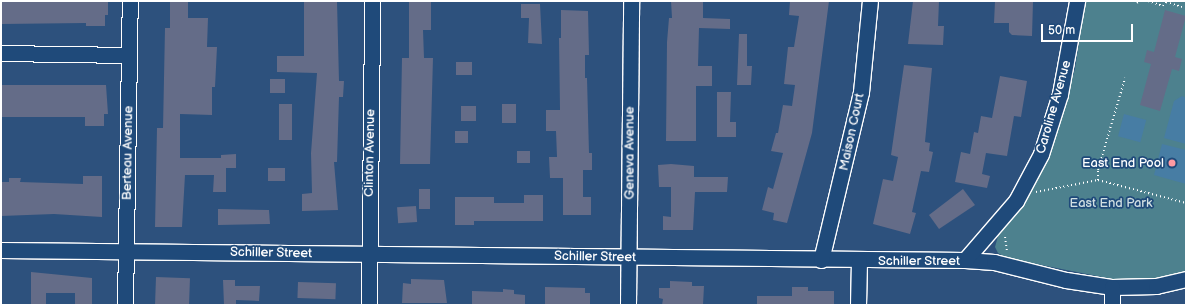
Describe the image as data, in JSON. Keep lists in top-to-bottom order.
{
  "streets": {
    "street": [
      "Caroline Avenue",
      "Maison Court",
      "Berteau Avenue",
      "Clinton Avenue",
      "Geneva Avenue",
      "Schiller Street"
    ]
  },
  "crossings": [
    ["Caroline Avenue", "Schiller Street"],
    ["Maison Court", "Schiller Street"],
    ["Berteau Avenue", "Schiller Street"],
    ["Clinton Avenue", "Schiller Street"],
    ["Geneva Avenue", "Schiller Street"]
  ],
  "parks": ["East End Park"],
  "places": ["East End Pool"],
  "scale_bar": "50 m"
}
